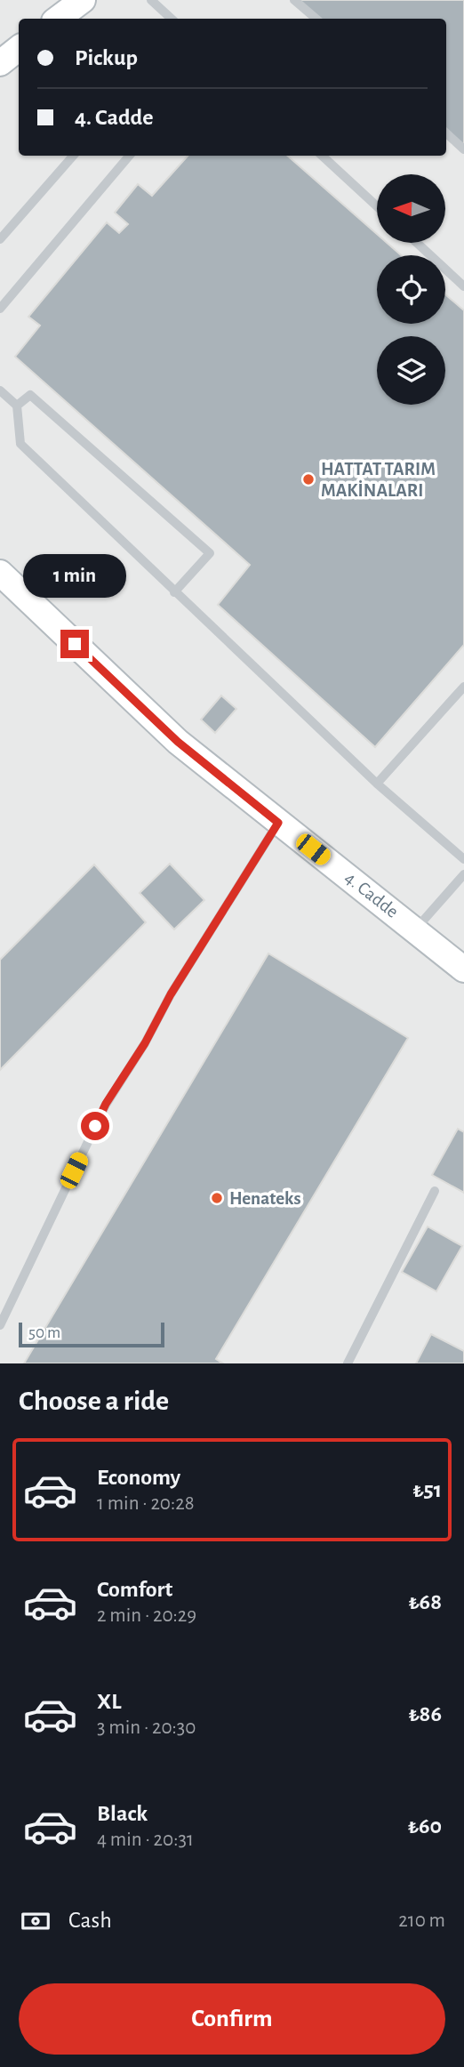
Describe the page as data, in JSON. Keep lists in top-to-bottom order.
{
  "streets": {
    "street": ["4. Cadde"]
  },
  "places": ["HATTAT TARIM MAKİNALARI", "Henateks"],
  "scale_bar": "50 m",
  "north": "left",
  "page": {
    "banner": ["Pickup", "4. Cadde"],
    "bubble": "1 min",
    "scale": "50 m",
    "heading": "Choose a ride",
    "list": [
      {
        "name": "Economy",
        "note": "1 min · 20:28",
        "value": "₺51"
      },
      {
        "name": "Comfort",
        "note": "2 min · 20:29",
        "value": "₺68"
      },
      {
        "name": "XL",
        "note": "3 min · 20:30",
        "value": "₺86"
      },
      {
        "name": "Black",
        "note": "4 min · 20:31",
        "value": "₺60"
      }
    ],
    "pay": ["Cash", "210 m"],
    "buttons": "Confirm"
  }
}
